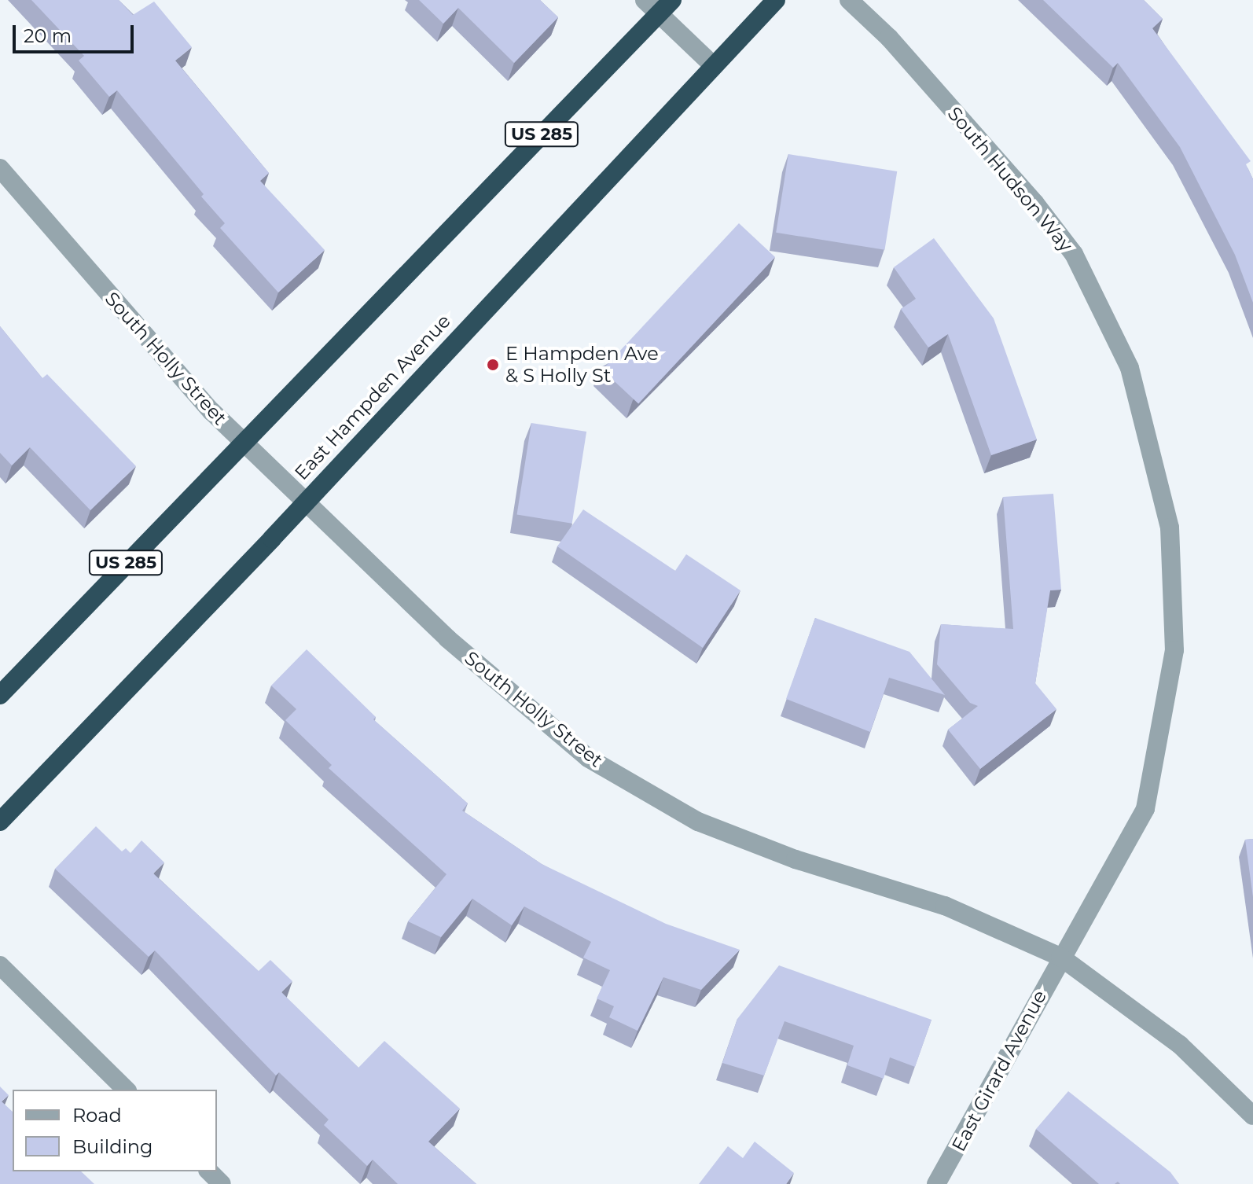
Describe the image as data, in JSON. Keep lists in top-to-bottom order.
{
  "streets": {
    "highway": ["US 285", "East Hampden Avenue"],
    "street": ["South Hudson Way", "South Holly Street", "East Girard Avenue"]
  },
  "crossings": [
    ["US 285", "South Holly Street"],
    ["South Hudson Way", "South Holly Street"],
    ["South Hudson Way", "East Girard Avenue"],
    ["South Holly Street", "East Hampden Avenue"],
    ["South Holly Street", "East Girard Avenue"]
  ],
  "places": ["E Hampden Ave & S Holly St"],
  "legend": ["Road", "Building"],
  "scale_bar": "20 m"
}
